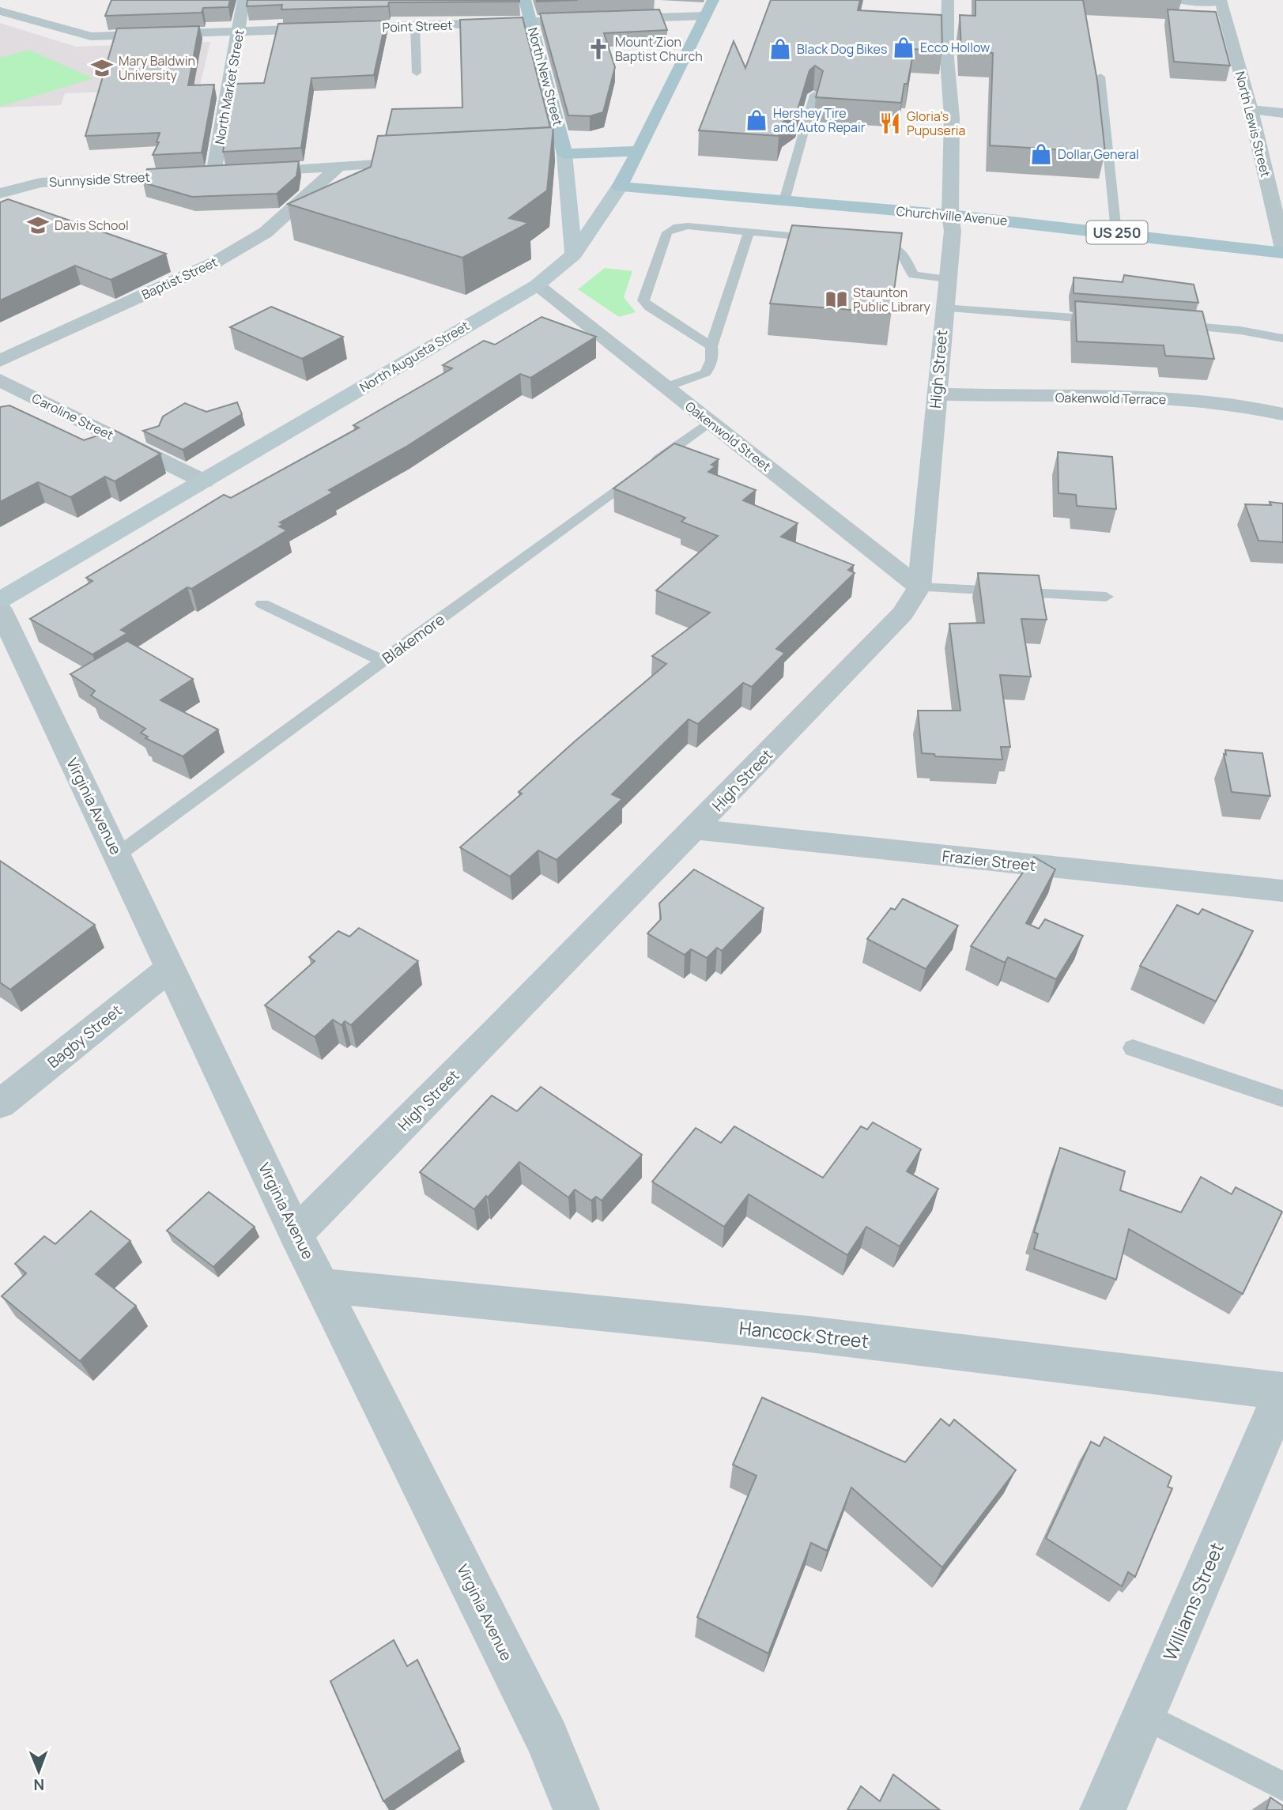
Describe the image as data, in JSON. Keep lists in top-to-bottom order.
{
  "streets": {
    "main road": [
      "North New Street",
      "Churchville Avenue",
      "US 250",
      "North Augusta Street"
    ],
    "street": [
      "Point Street",
      "North Market Street",
      "North Lewis Street",
      "Sunnyside Street",
      "Baptist Street",
      "High Street",
      "Oakenwold Terrace",
      "Caroline Street",
      "Oakenwold Street",
      "Virginia Avenue",
      "Frazier Street",
      "Bagby Street",
      "Hancock Street",
      "Williams Street"
    ],
    "lane": ["Blakemore"]
  },
  "crossings": [
    ["Point Street", "North New Street"],
    ["Point Street", "North Market Street"],
    ["Point Street", "North Augusta Street"],
    ["North New Street", "North Augusta Street"],
    ["North Market Street", "Sunnyside Street"],
    ["Sunnyside Street", "Baptist Street"],
    ["Churchville Avenue", "North Augusta Street"],
    ["Churchville Avenue", "High Street"],
    ["North Augusta Street", "Caroline Street"],
    ["North Augusta Street", "Oakenwold Street"],
    ["High Street", "Oakenwold Terrace"],
    ["High Street", "Oakenwold Street"],
    ["High Street", "Virginia Avenue"],
    ["High Street", "Frazier Street"],
    ["Oakenwold Street", "Blakemore"],
    ["Blakemore", "Virginia Avenue"],
    ["Virginia Avenue", "Bagby Street"],
    ["Virginia Avenue", "Hancock Street"],
    ["Hancock Street", "Williams Street"]
  ],
  "places": {
    "shop": [
      "Ecco Hollow",
      "Black Dog Bikes",
      "Hershey Tire and Auto Repair",
      "Dollar General"
    ],
    "church": ["Mount Zion Baptist Church"],
    "school or university": ["Mary Baldwin University", "Davis School"],
    "restaurant": ["Gloria's Pupuseria"],
    "library": ["Staunton Public Library"]
  },
  "north": "bottom"
}
